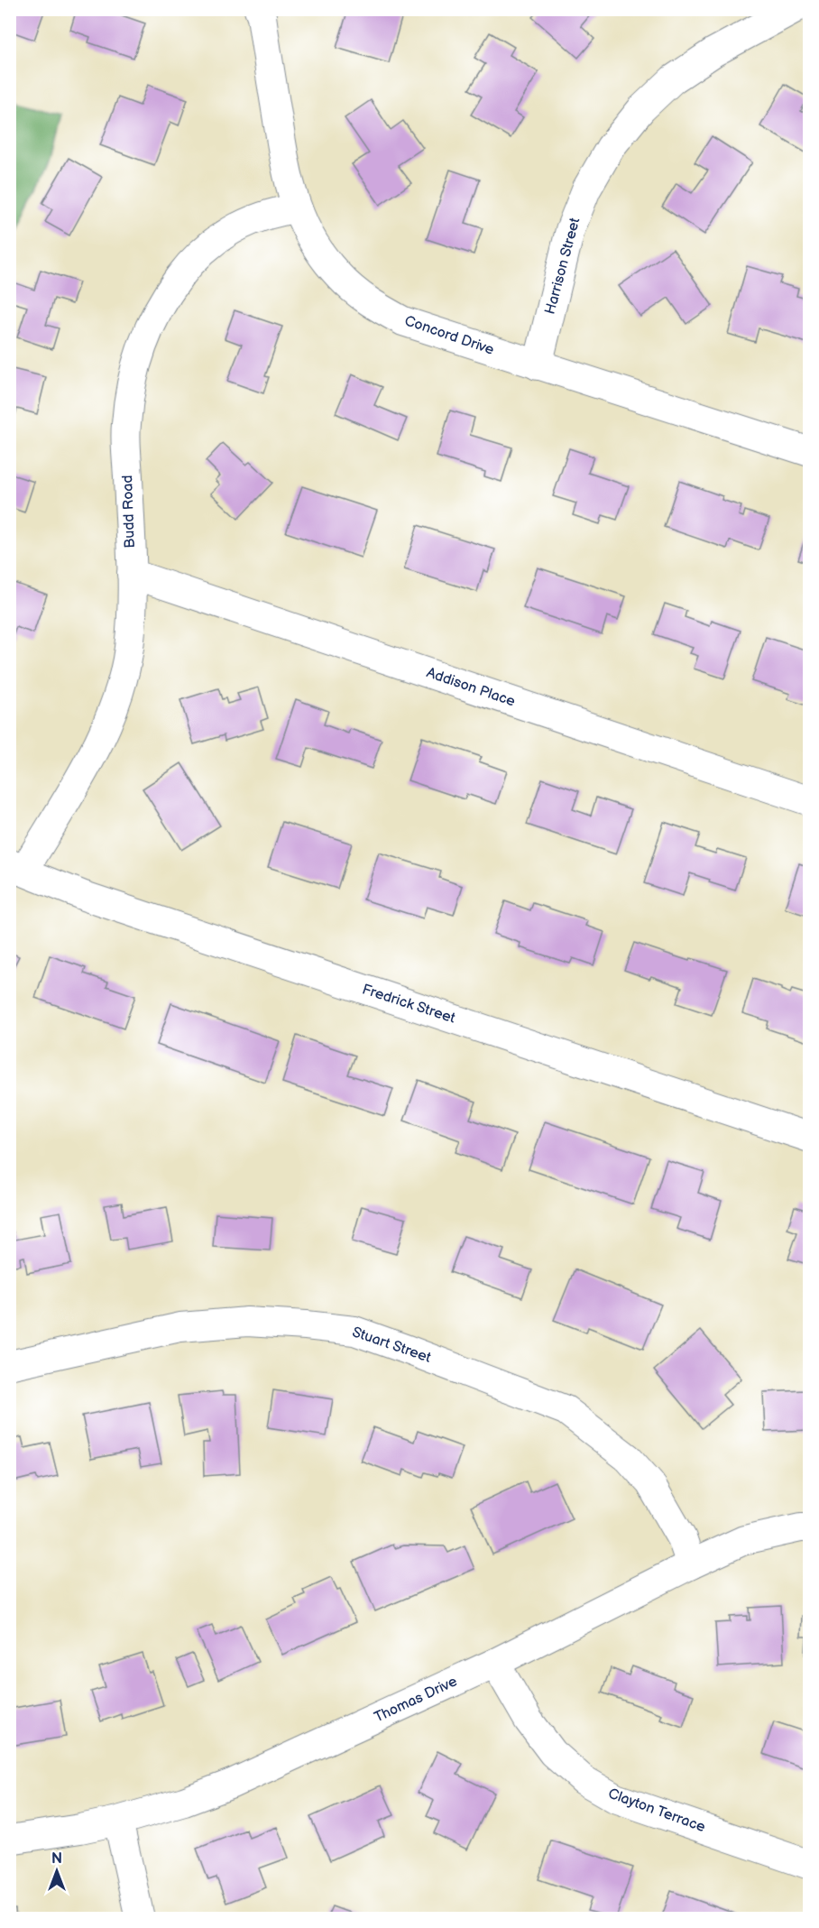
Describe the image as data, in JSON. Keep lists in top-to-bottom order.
{
  "streets": {
    "street": [
      "Harrison Street",
      "Concord Drive",
      "Budd Road",
      "Addison Place",
      "Fredrick Street",
      "Stuart Street",
      "Thomas Drive",
      "Clayton Terrace"
    ]
  },
  "crossings": [
    ["Harrison Street", "Concord Drive"],
    ["Concord Drive", "Budd Road"],
    ["Budd Road", "Addison Place"],
    ["Budd Road", "Fredrick Street"],
    ["Stuart Street", "Thomas Drive"],
    ["Thomas Drive", "Clayton Terrace"]
  ],
  "north": "top"
}
